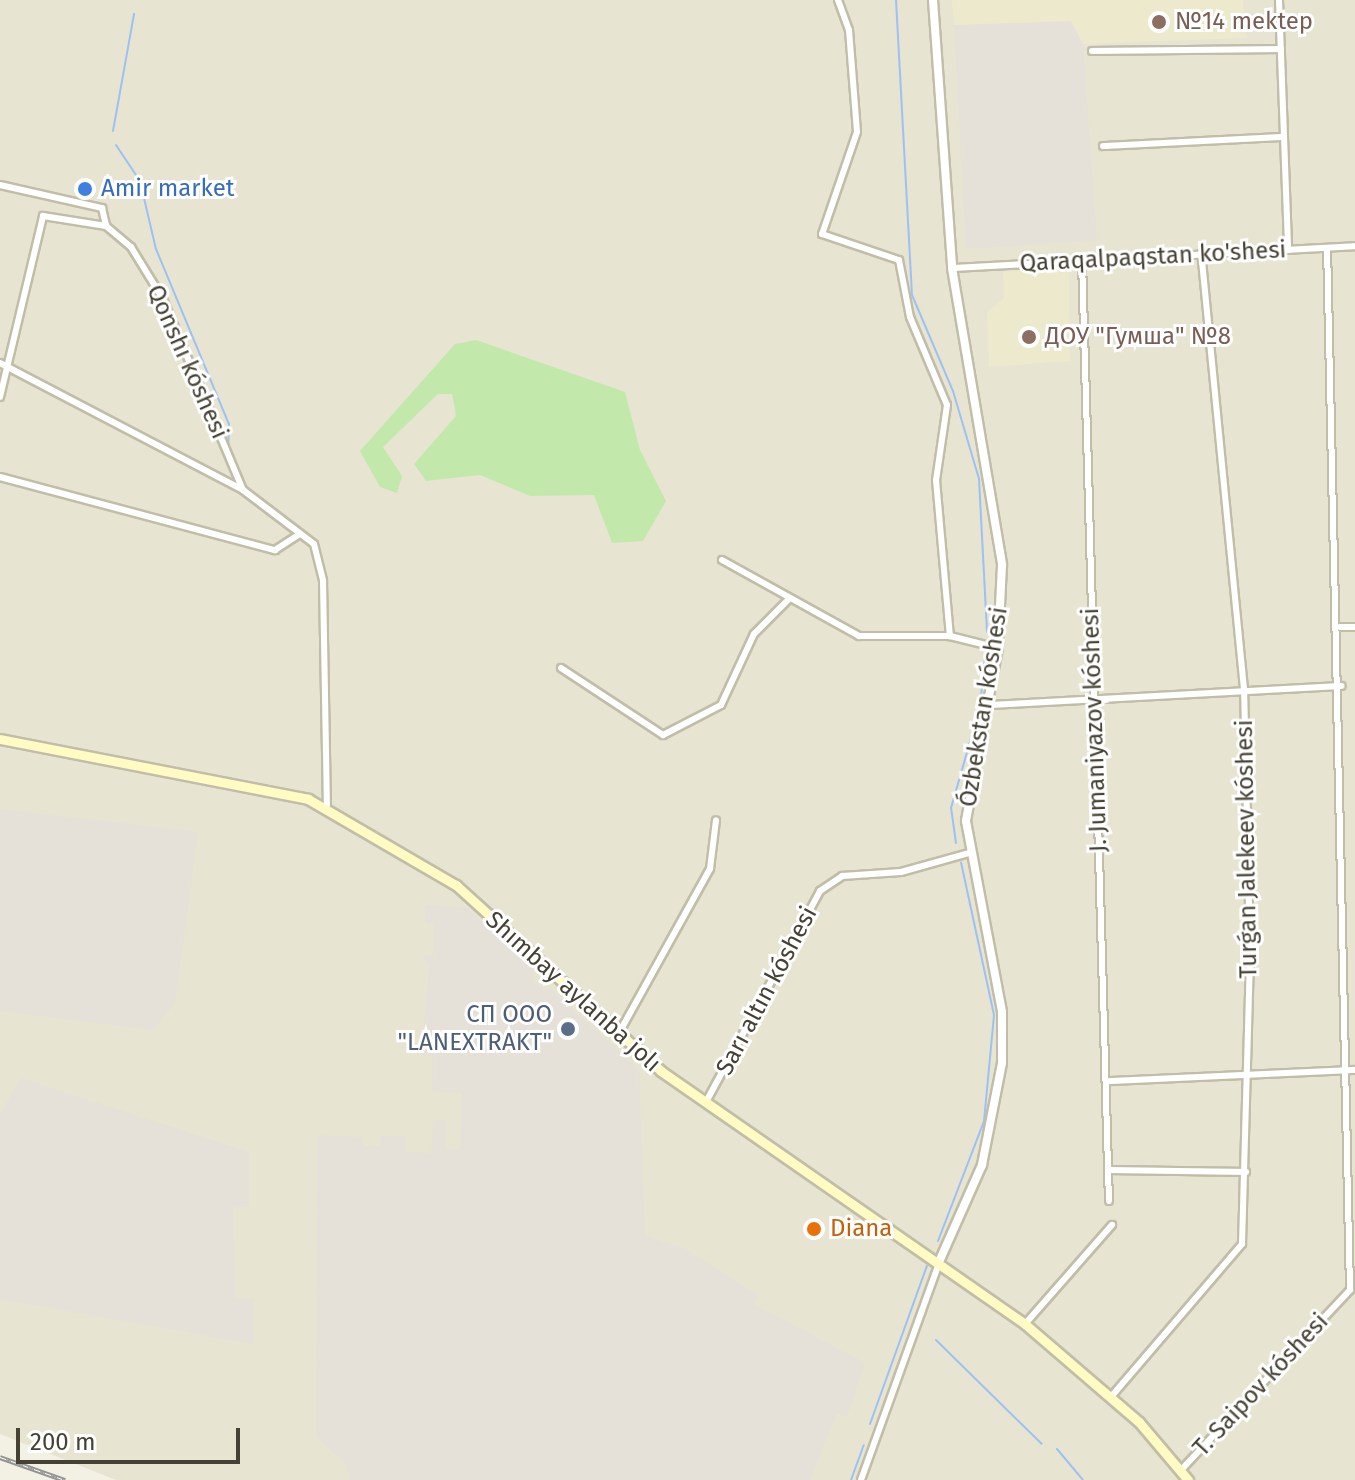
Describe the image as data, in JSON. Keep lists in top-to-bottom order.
{
  "streets": {
    "main road": ["Shımbay aylanba jolı"],
    "street": [
      "Qaraqalpaqstan ko'shesi",
      "Qonshı kóshesi",
      "Ózbekstan kóshesi",
      "J. Jumaniyazov kóshesi",
      "Turǵan Jalekeev kóshesi",
      "Sarı altın kóshesi",
      "T. Saipov kóshesi"
    ]
  },
  "crossings": [
    ["Qaraqalpaqstan ko'shesi", "Ózbekstan kóshesi"],
    ["Qaraqalpaqstan ko'shesi", "J. Jumaniyazov kóshesi"],
    ["Qaraqalpaqstan ko'shesi", "Turǵan Jalekeev kóshesi"],
    ["Qaraqalpaqstan ko'shesi", "T. Saipov kóshesi"],
    ["Qonshı kóshesi", "Shımbay aylanba jolı"],
    ["Ózbekstan kóshesi", "Sarı altın kóshesi"],
    ["Ózbekstan kóshesi", "Shımbay aylanba jolı"],
    ["Turǵan Jalekeev kóshesi", "Shımbay aylanba jolı"],
    ["Sarı altın kóshesi", "Shımbay aylanba jolı"],
    ["Shımbay aylanba jolı", "T. Saipov kóshesi"]
  ],
  "places": [
    "№14 mektep",
    "Amir market",
    "ДОУ \"Гумша\" №8",
    "СП ООО \"LANEXTRAKT\"",
    "Diana"
  ],
  "scale_bar": "200 m"
}
